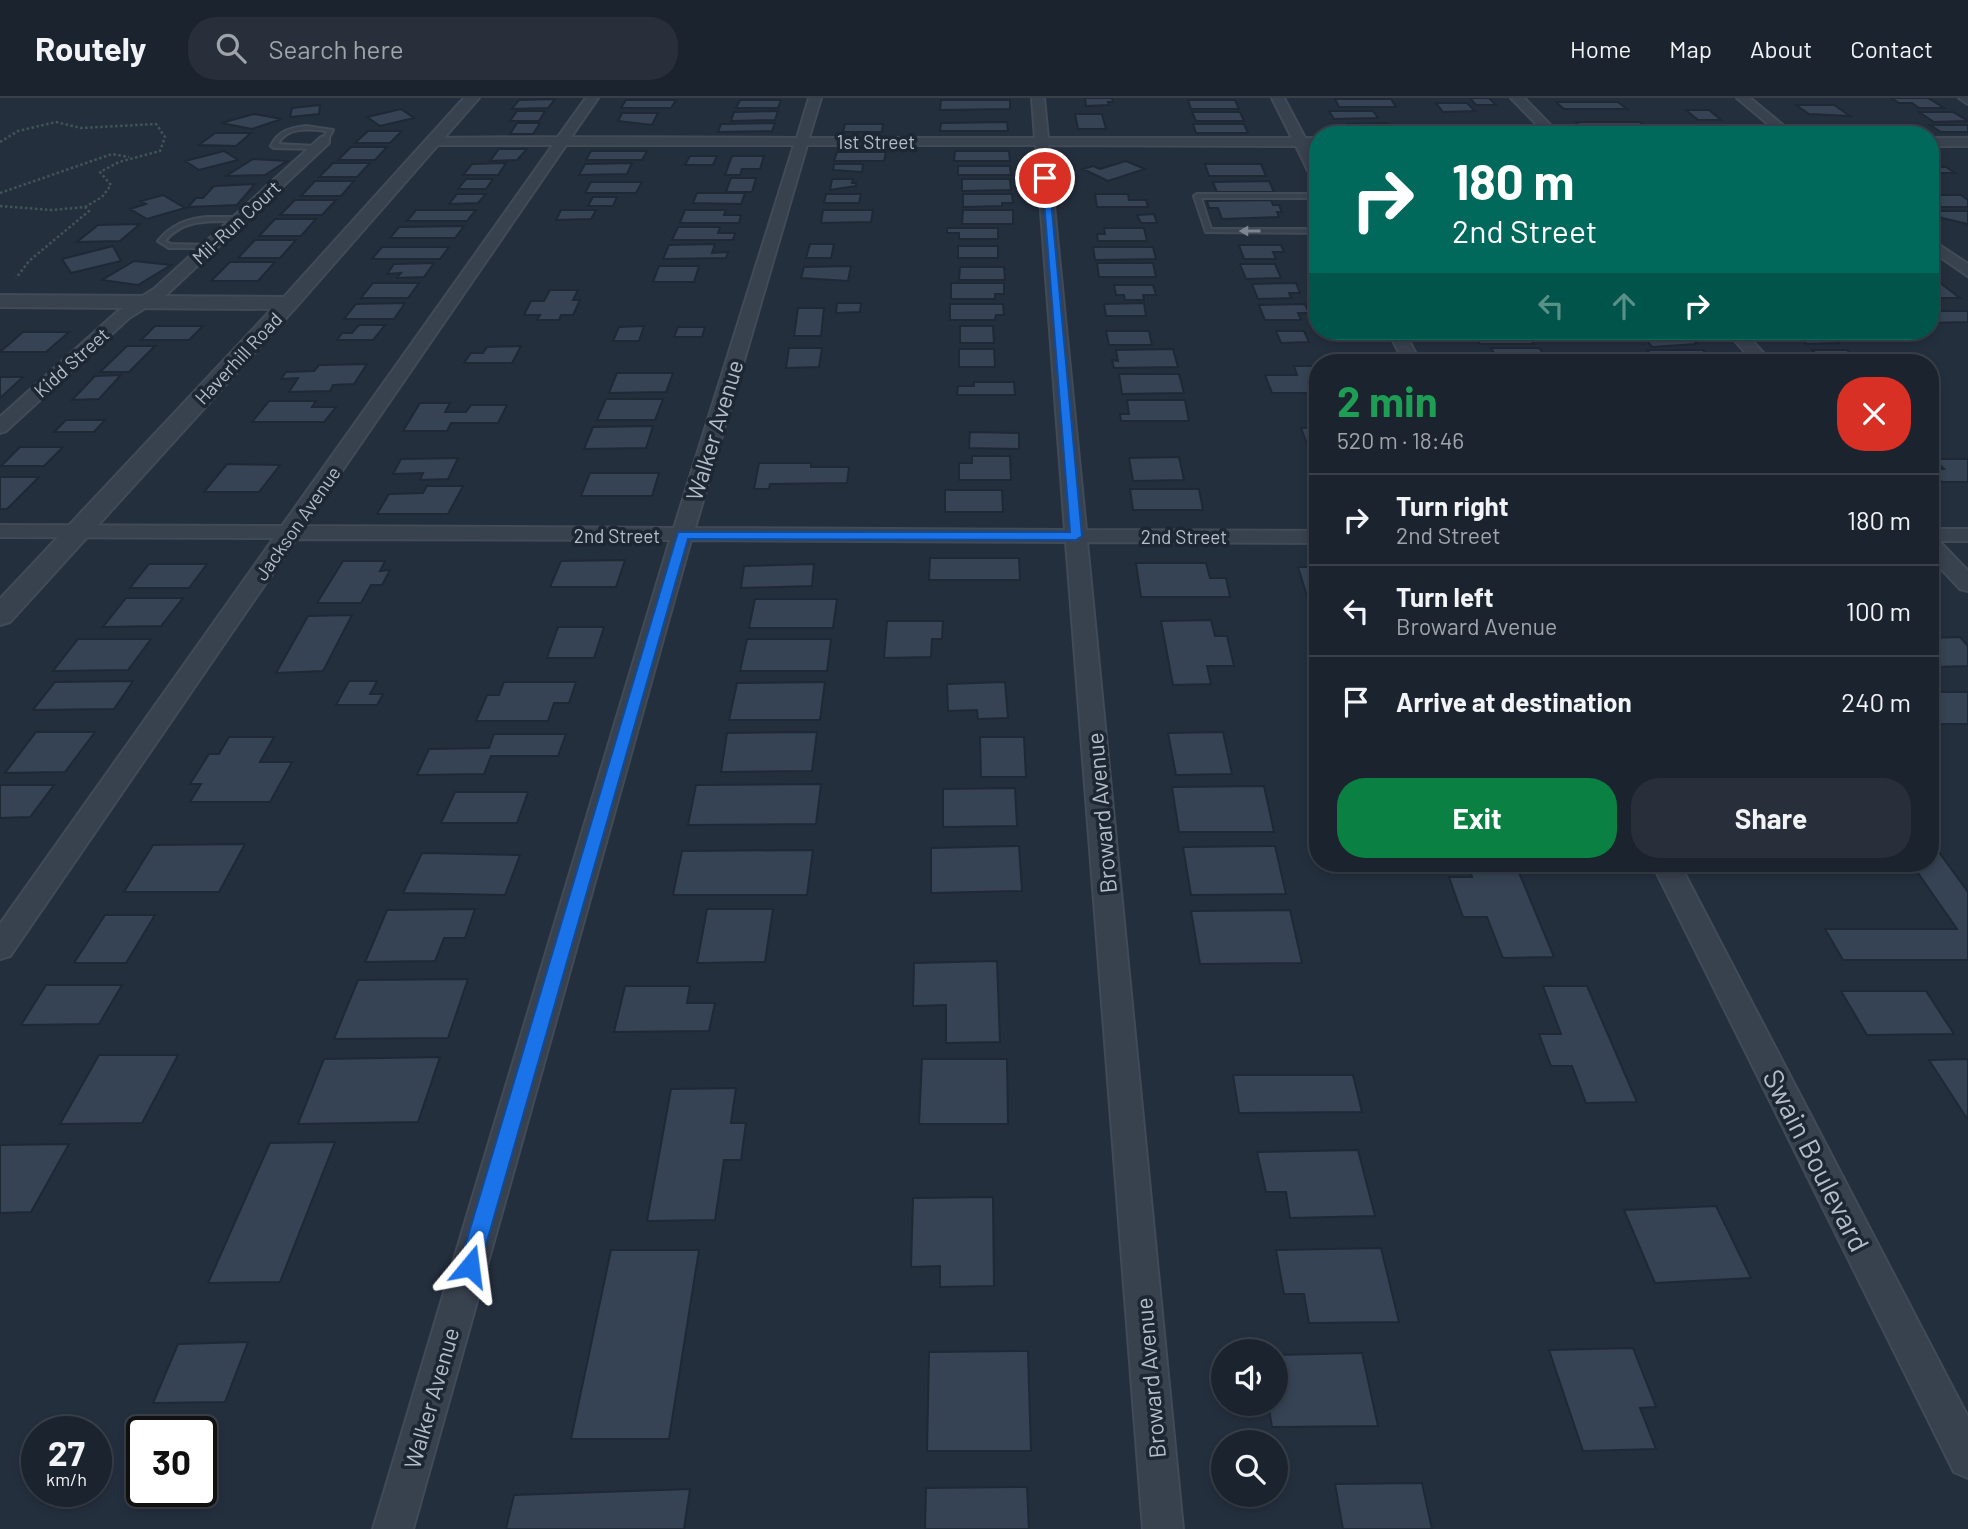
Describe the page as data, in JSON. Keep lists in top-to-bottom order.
{
  "streets": {
    "street": [
      "1st Street",
      "Mil-Run Court",
      "Haverhill Road",
      "Kidd Street",
      "Walker Avenue",
      "Jackson Avenue",
      "2nd Street",
      "Broward Avenue",
      "Swain Boulevard"
    ]
  },
  "crossings": [
    ["1st Street", "Haverhill Road"],
    ["1st Street", "Walker Avenue"],
    ["1st Street", "Jackson Avenue"],
    ["1st Street", "Broward Avenue"],
    ["Mil-Run Court", "Kidd Street"],
    ["Haverhill Road", "2nd Street"],
    ["Walker Avenue", "2nd Street"],
    ["Jackson Avenue", "2nd Street"],
    ["2nd Street", "Broward Avenue"]
  ],
  "page": {
    "header": "Routely",
    "search": "Search here",
    "nav": [
      "Home",
      "Map",
      "About",
      "Contact"
    ],
    "turn": ["180 m", "2nd Street"],
    "heading": ["2 min", "520 m · 18:46"],
    "list": [
      {
        "name": "Turn right",
        "note": "2nd Street",
        "value": "180 m"
      },
      {
        "name": "Turn left",
        "note": "Broward Avenue",
        "value": "100 m"
      },
      {
        "name": "Arrive at destination",
        "value": "240 m"
      }
    ],
    "buttons": ["Exit", "Share"],
    "speed": "27 km/h",
    "limit": "30"
  }
}
